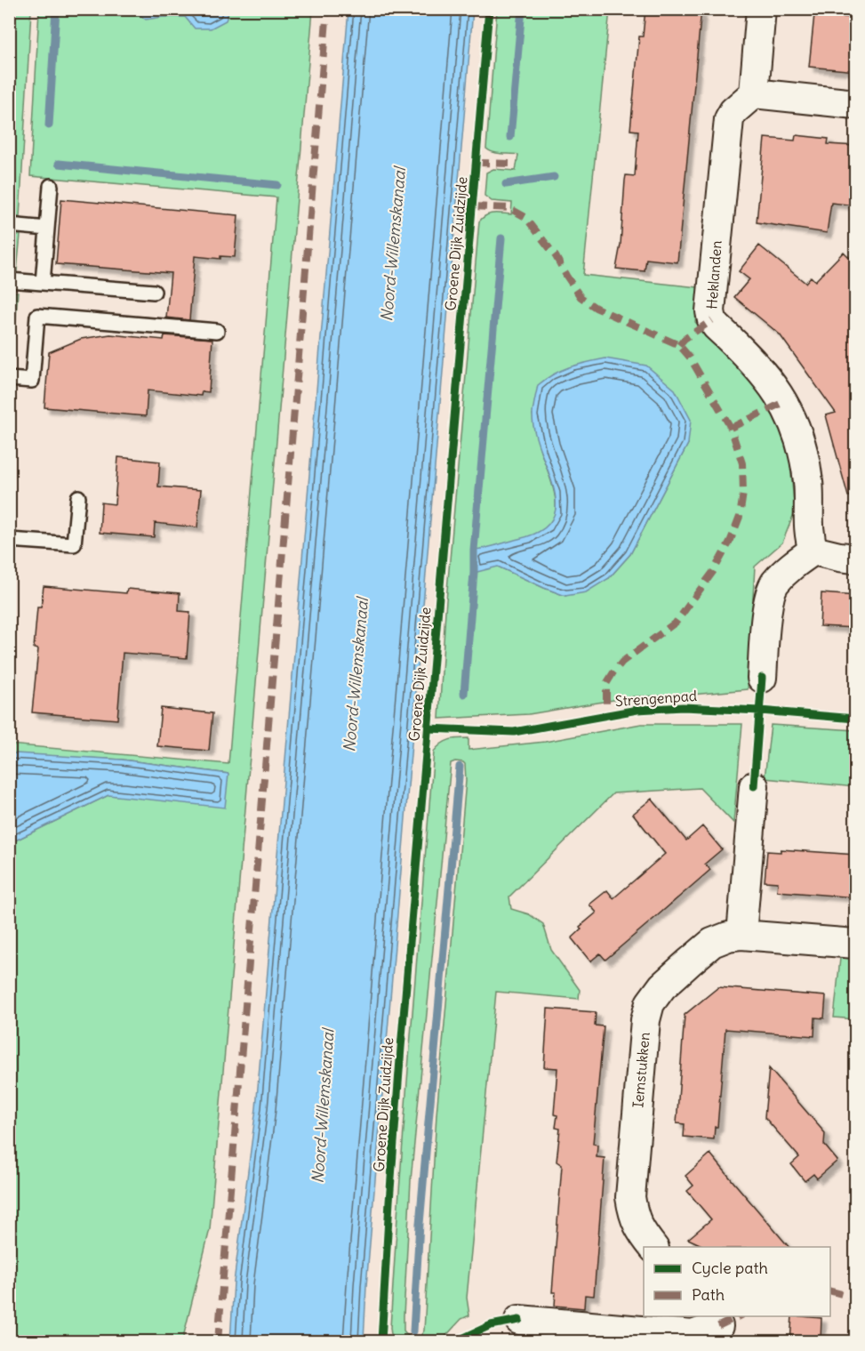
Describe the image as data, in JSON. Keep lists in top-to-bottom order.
{
  "streets": {
    "street": ["Heklanden", "Iemstukken"],
    "cycle path": ["Groene Dijk Zuidzijde"]
  },
  "water": ["Noord-Willemskanaal"],
  "legend": ["Cycle path", "Path"]
}
